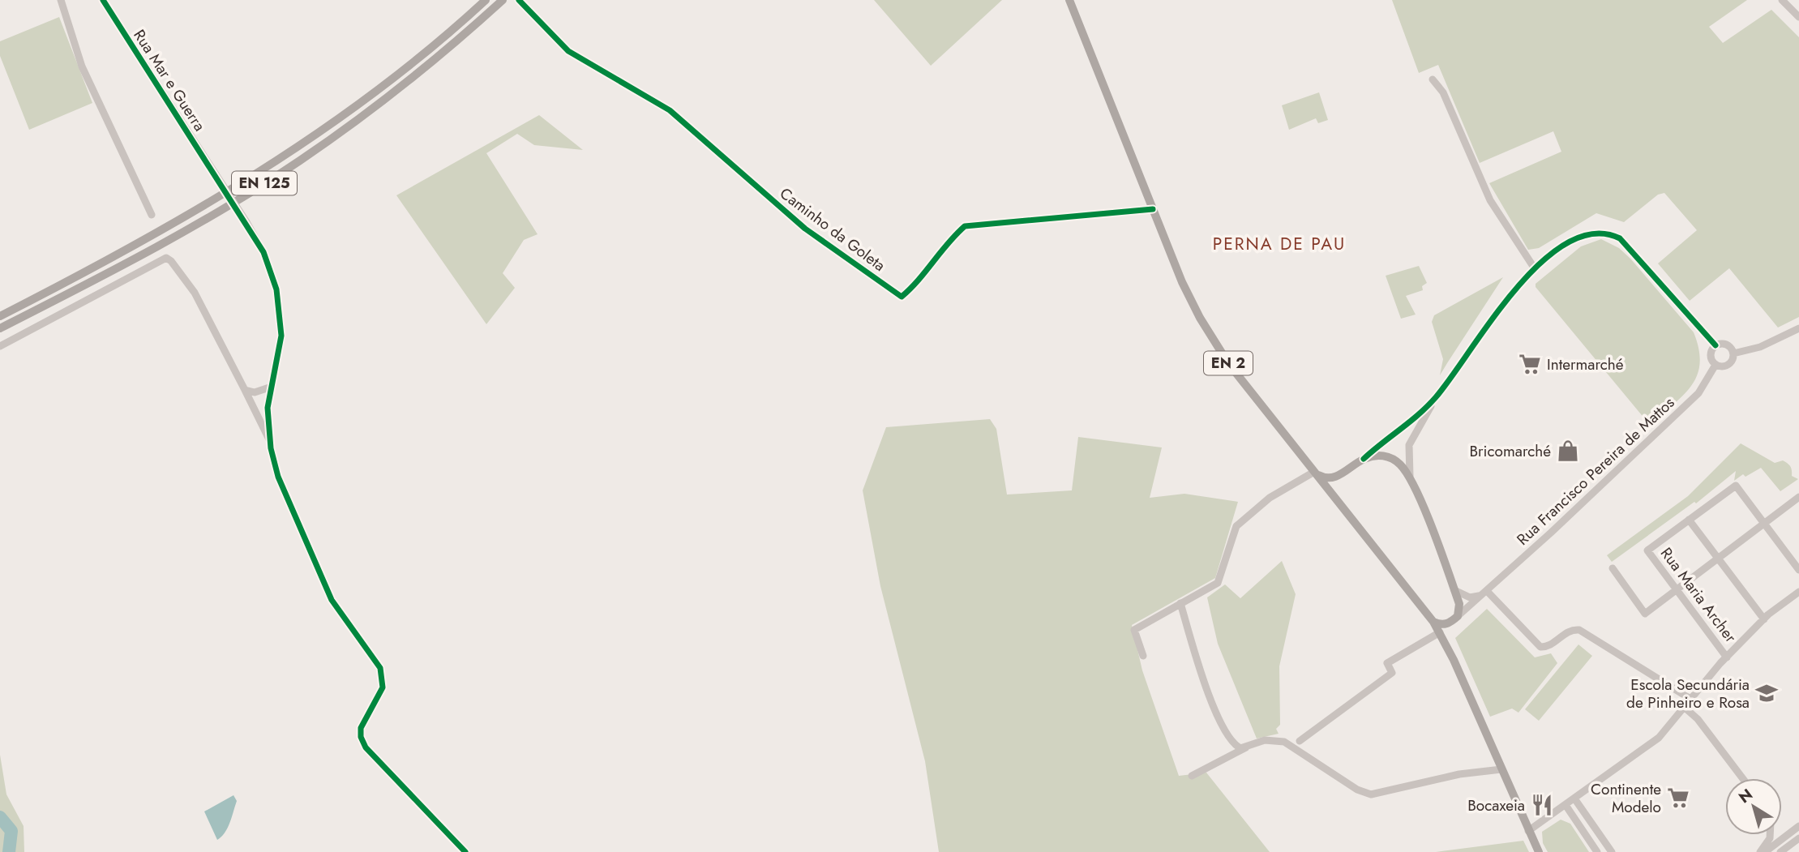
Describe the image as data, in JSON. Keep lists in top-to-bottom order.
{
  "streets": {
    "main road": ["EN 125", "EN 2"],
    "street": [
      "Rua Mar e Guerra",
      "Caminho da Goleta",
      "Rua Francisco Pereira de Mattos",
      "Rua Maria Archer"
    ]
  },
  "crossings": [
    ["Caminho da Goleta", "EN 2"]
  ],
  "districts": ["PERNA DE PAU"],
  "places": {
    "supermarket": ["Intermarché", "Continente Modelo"],
    "shop": ["Bricomarché"],
    "school or university": ["Escola Secundária de Pinheiro e Rosa"],
    "restaurant": ["Bocaxeia"]
  },
  "north": "top left"
}
